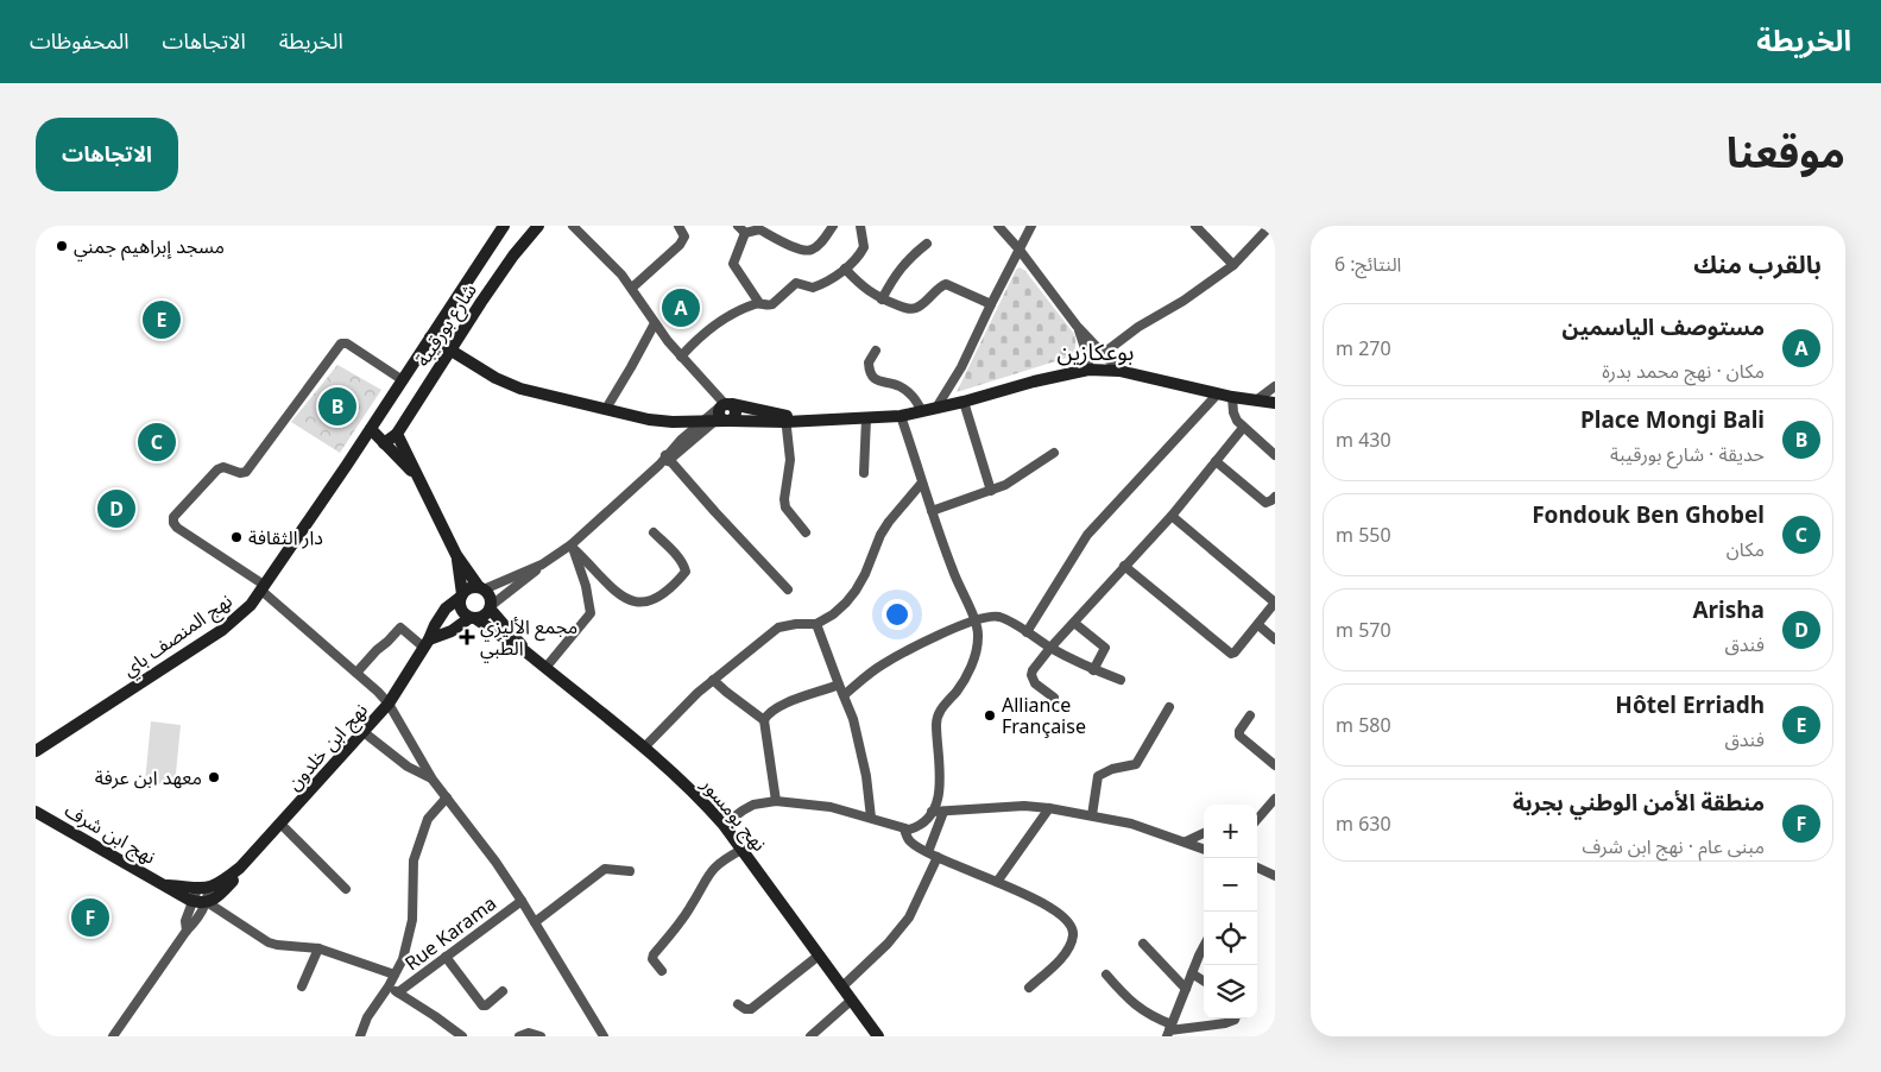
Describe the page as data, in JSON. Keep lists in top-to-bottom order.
{
  "streets": {
    "main road": [
      "شارع بورقيبة",
      "نهج المنصف باي",
      "نهج ابن خلدون",
      "نهج بومسور",
      "نهج ابن شرف"
    ],
    "street": ["Rue Karama"]
  },
  "crossings": [
    ["شارع بورقيبة", "نهج المنصف باي"],
    ["شارع بورقيبة", "نهج بومسور"],
    ["نهج المنصف باي", "نهج بومسور"],
    ["نهج ابن خلدون", "نهج بومسور"],
    ["نهج ابن خلدون", "نهج ابن شرف"]
  ],
  "districts": ["بوعكازين"],
  "places": {
    "other": [
      "مسجد إبراهيم جمني",
      "دار الثقافة",
      "Alliance Française",
      "معهد ابن عرفة"
    ],
    "health": ["مجمع الأليزي الطبي"]
  },
  "page": {
    "header": "الخريطة",
    "nav": ["الخريطة", "الاتجاهات", "المحفوظات"],
    "title": "موقعنا",
    "buttons": "الاتجاهات",
    "heading": ["بالقرب منك", "النتائج: 6"],
    "pins": [
      "A",
      "E",
      "B",
      "C",
      "D",
      "F"
    ],
    "list": [
      {
        "mark": "A",
        "name": "مستوصف الياسمين",
        "note": "مكان · نهج محمد بدرة",
        "value": "270 m"
      },
      {
        "mark": "B",
        "name": "Place Mongi Bali",
        "note": "حديقة · شارع بورقيبة",
        "value": "430 m"
      },
      {
        "mark": "C",
        "name": "Fondouk Ben Ghobel",
        "note": "مكان",
        "value": "550 m"
      },
      {
        "mark": "D",
        "name": "Arisha",
        "note": "فندق",
        "value": "570 m"
      },
      {
        "mark": "E",
        "name": "Hôtel Erriadh",
        "note": "فندق",
        "value": "580 m"
      },
      {
        "mark": "F",
        "name": "منطقة الأمن الوطني بجربة",
        "note": "مبنى عام · نهج ابن شرف",
        "value": "630 m"
      }
    ],
    "map_buttons": ["+", "−"]
  }
}
